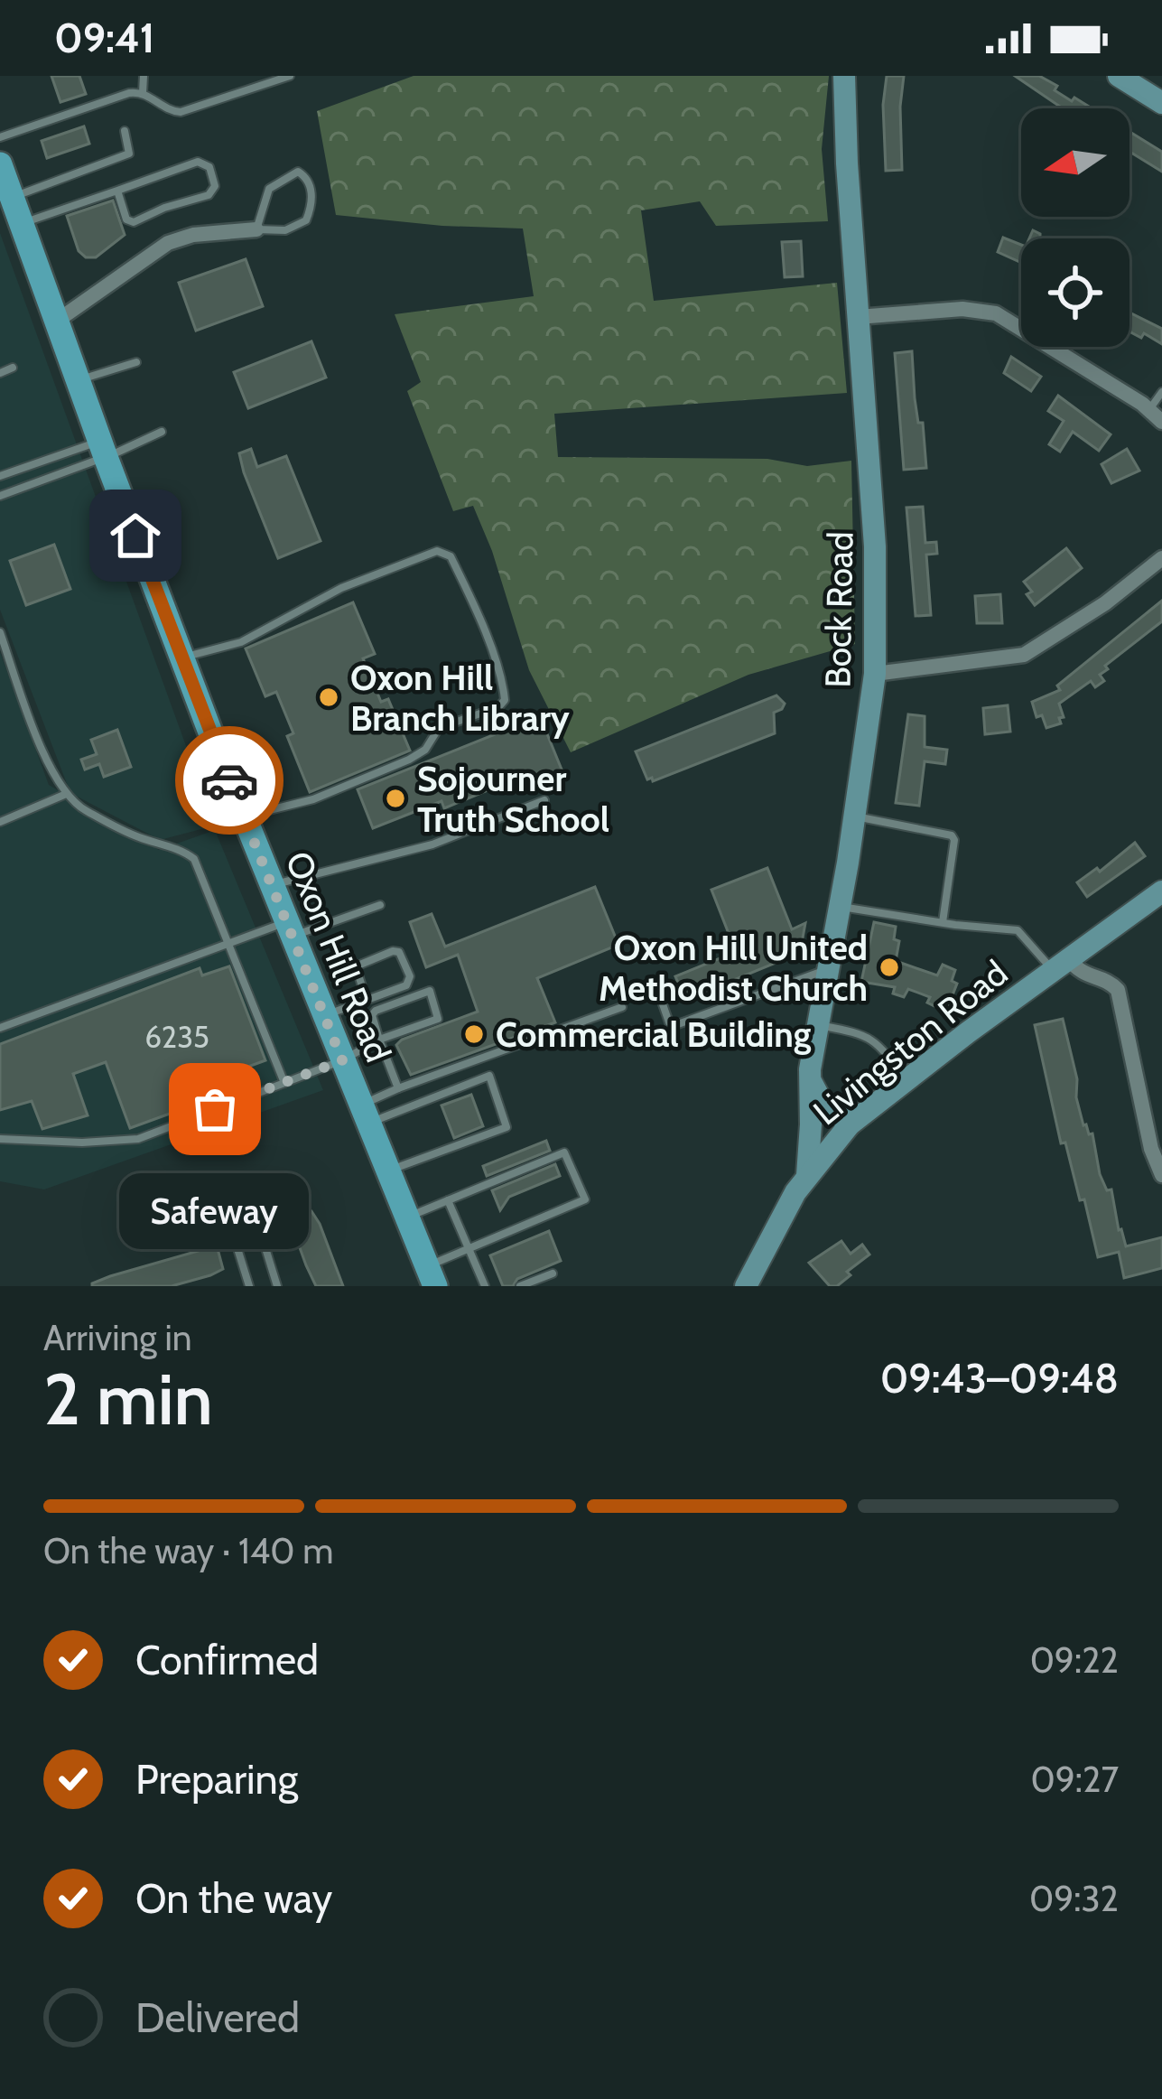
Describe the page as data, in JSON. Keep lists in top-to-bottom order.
{
  "streets": {
    "main road": ["Bock Road", "Oxon Hill Road", "Livingston Road"]
  },
  "crossings": [
    ["Bock Road", "Livingston Road"]
  ],
  "places": [
    "Oxon Hill Branch Library",
    "Sojourner Truth School",
    "Oxon Hill United Methodist Church",
    "Commercial Building",
    "Safeway"
  ],
  "house_numbers": ["6235"],
  "north": "left",
  "page": {
    "status": "09:41",
    "bubble": "Safeway",
    "heading": ["2 min", "Arriving in", "09:43–09:48"],
    "bar": "On the way · 140 m",
    "list": [
      ["Confirmed", "09:22"],
      ["Preparing", "09:27"],
      ["On the way", "09:32"],
      "Delivered"
    ]
  }
}
